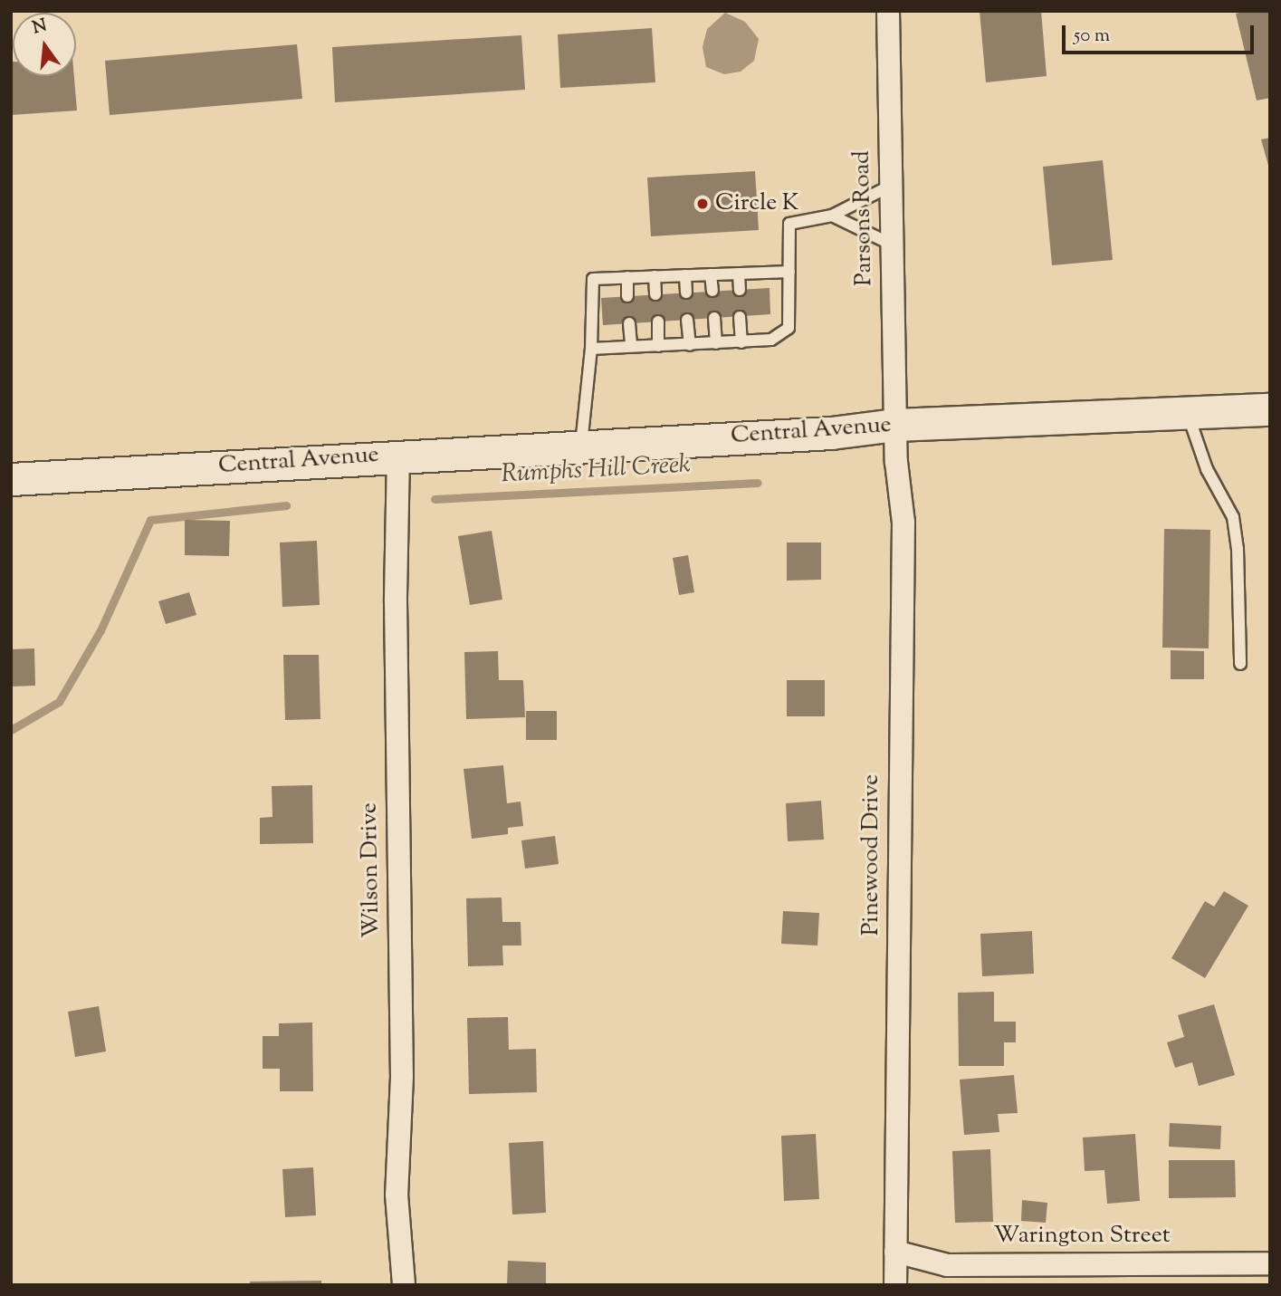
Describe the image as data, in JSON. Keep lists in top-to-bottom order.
{
  "streets": {
    "street": [
      "Parsons Road",
      "Central Avenue",
      "Pinewood Drive",
      "Wilson Drive",
      "Warington Street"
    ]
  },
  "crossings": [
    ["Parsons Road", "Central Avenue"],
    ["Parsons Road", "Pinewood Drive"],
    ["Central Avenue", "Pinewood Drive"],
    ["Central Avenue", "Wilson Drive"],
    ["Pinewood Drive", "Warington Street"]
  ],
  "water": ["Rumphs Hill Creek"],
  "places": ["Circle K"],
  "scale_bar": "50 m",
  "north": "top"
}
